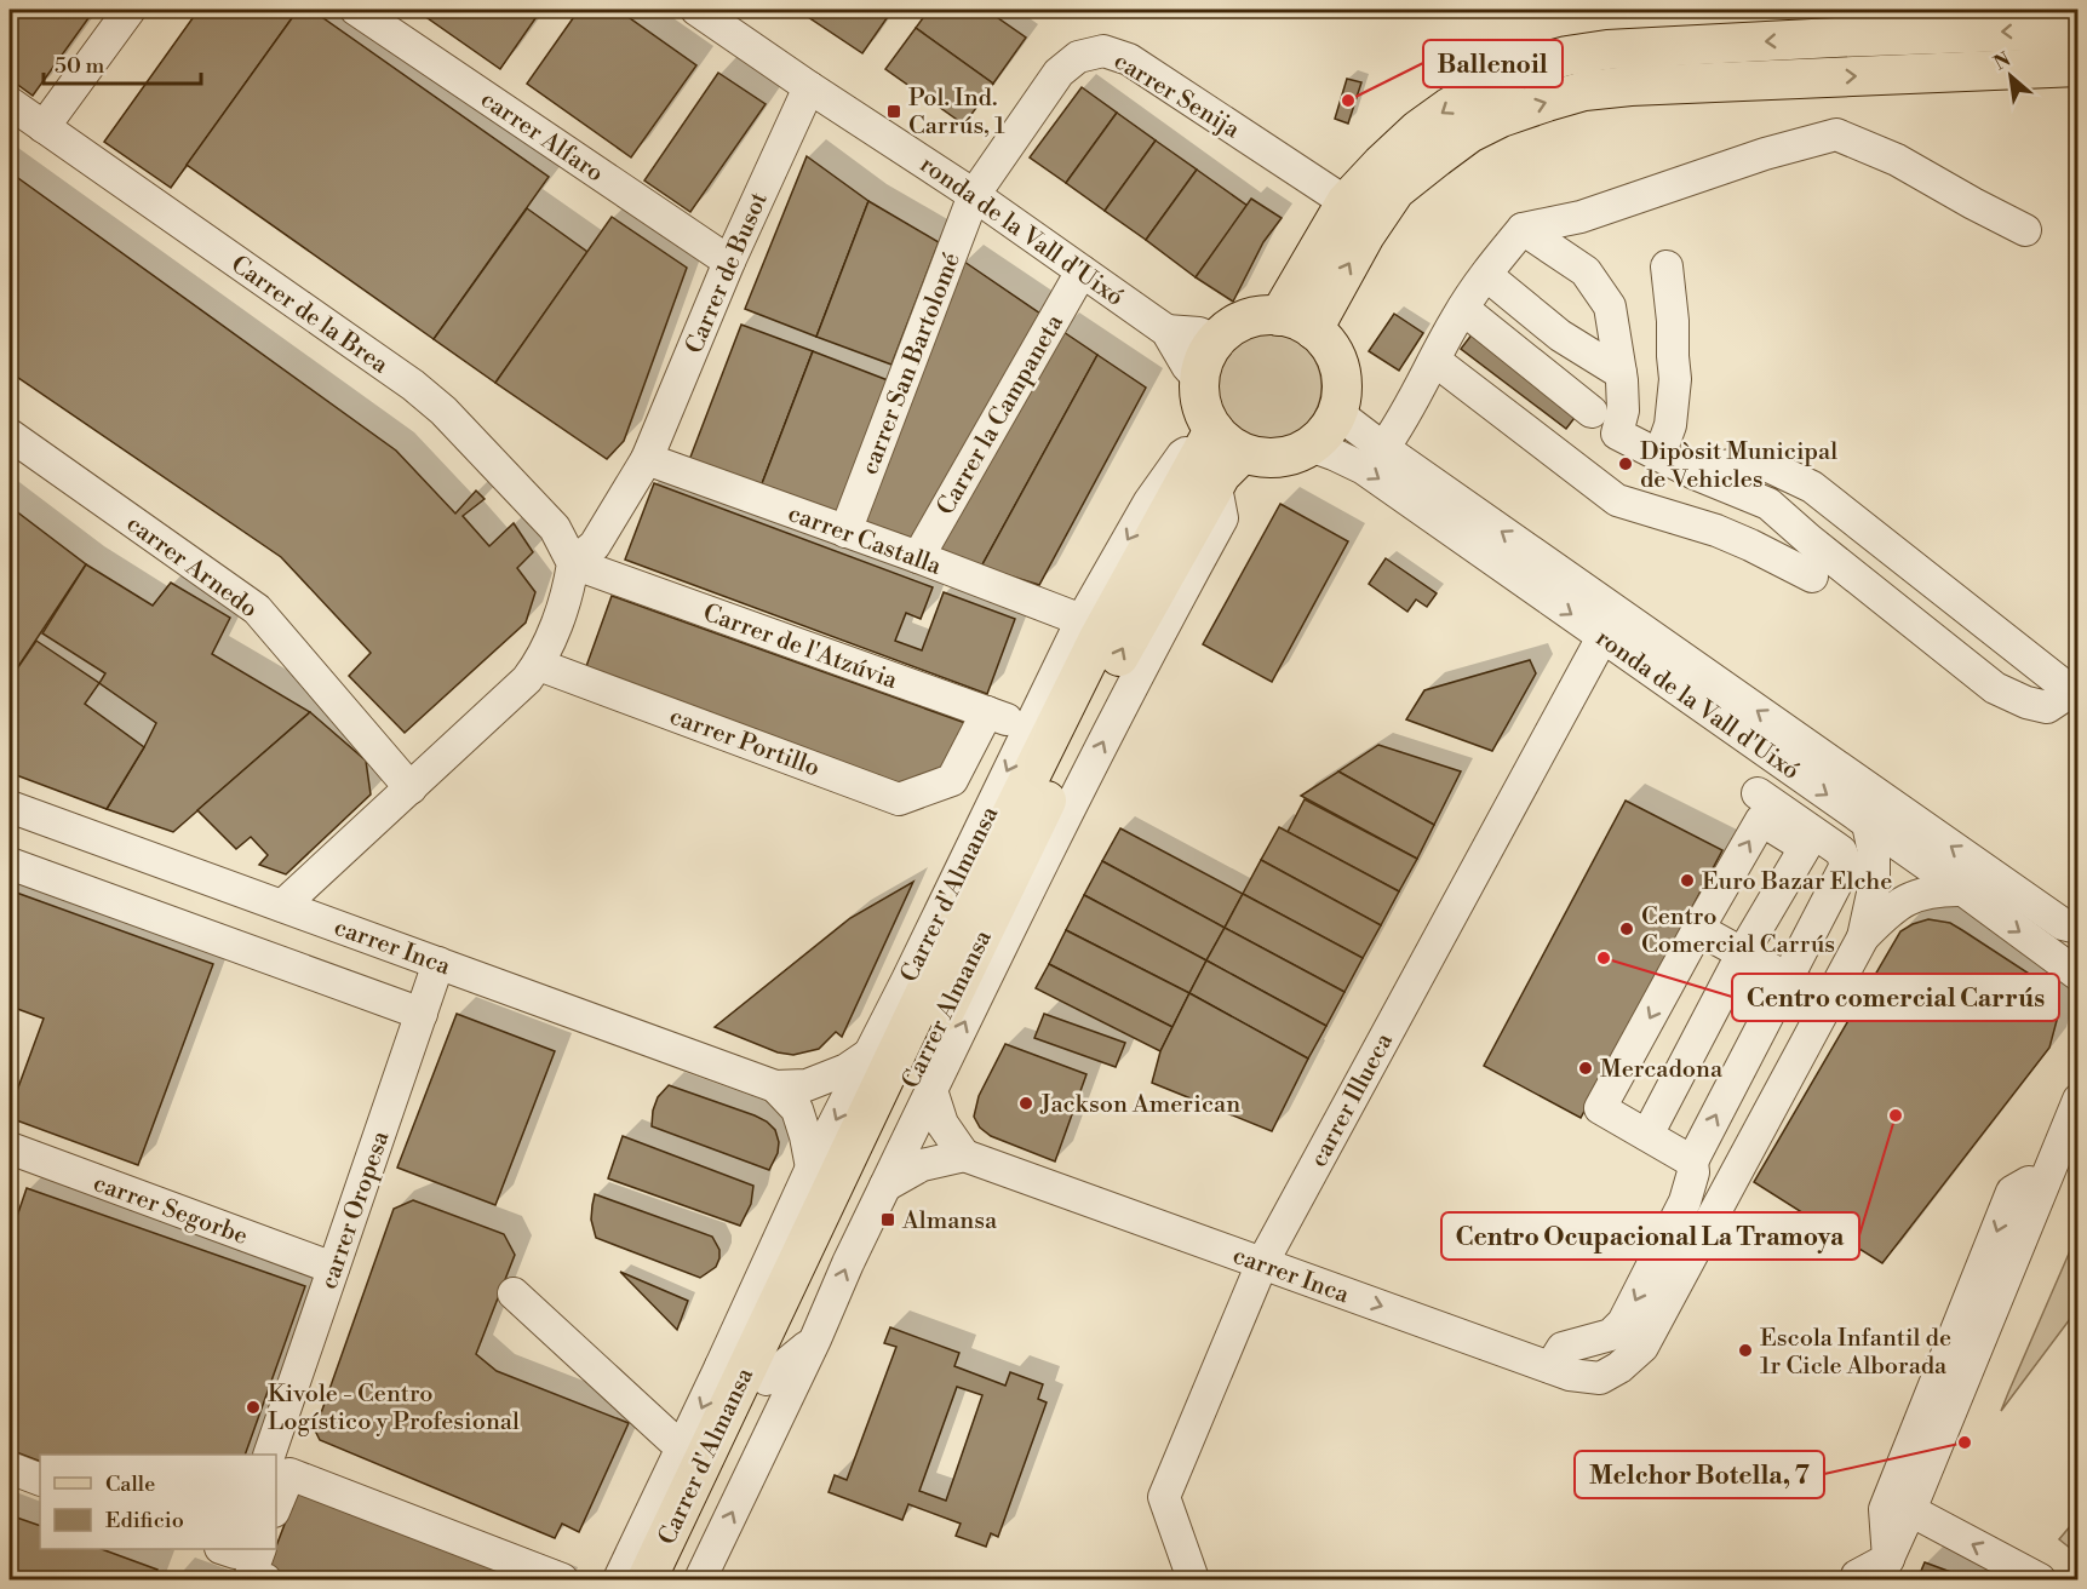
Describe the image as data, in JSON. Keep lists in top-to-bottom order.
{
  "streets": {
    "main road": ["Carrer d'Almansa", "Carrer Almansa"],
    "street": [
      "carrer Senija",
      "carrer Alfaro",
      "ronda de la Vall d'Uixó",
      "Carrer de Busot",
      "Carrer de la Brea",
      "carrer San Bartolomé",
      "Carrer la Campaneta",
      "carrer Castalla",
      "carrer Arnedo",
      "Carrer de l'Atzúvia",
      "carrer Portillo",
      "carrer Inca",
      "carrer Illueca",
      "carrer Segorbe",
      "carrer Oropesa"
    ]
  },
  "crossings": [
    ["carrer Senija", "ronda de la Vall d'Uixó"],
    ["carrer Senija", "carrer San Bartolomé"],
    ["carrer Alfaro", "Carrer de Busot"],
    ["ronda de la Vall d'Uixó", "Carrer de Busot"],
    ["ronda de la Vall d'Uixó", "carrer San Bartolomé"],
    ["ronda de la Vall d'Uixó", "Carrer la Campaneta"],
    ["ronda de la Vall d'Uixó", "Carrer d'Almansa"],
    ["ronda de la Vall d'Uixó", "Carrer Almansa"],
    ["ronda de la Vall d'Uixó", "carrer Illueca"],
    ["Carrer de Busot", "carrer Castalla"],
    ["Carrer de la Brea", "Carrer de l'Atzúvia"],
    ["carrer San Bartolomé", "carrer Castalla"],
    ["Carrer la Campaneta", "carrer Castalla"],
    ["carrer Castalla", "Carrer d'Almansa"],
    ["Carrer de l'Atzúvia", "Carrer d'Almansa"],
    ["carrer Portillo", "Carrer d'Almansa"],
    ["Carrer d'Almansa", "Carrer Almansa"],
    ["carrer Inca", "carrer Illueca"],
    ["carrer Inca", "carrer Oropesa"],
    ["carrer Segorbe", "carrer Oropesa"]
  ],
  "one_way": ["Carrer Almansa"],
  "places": {
    "other": [
      "Ballenoil",
      "Dipòsit Municipal de Vehicles",
      "Euro Bazar Elche",
      "Centro Comercial Carrús",
      "Centro comercial Carrús",
      "Mercadona",
      "Jackson American",
      "Centro Ocupacional La Tramoya",
      "Escola Infantil de 1r Cicle Alborada",
      "Kivole - Centro Logístico y Profesional",
      "Melchor Botella, 7"
    ],
    "transit": ["Pol. Ind. Carrús, 1", "Almansa"]
  },
  "legend": ["Calle", "Edificio"],
  "scale_bar": "50 m",
  "north": "top left"
}
